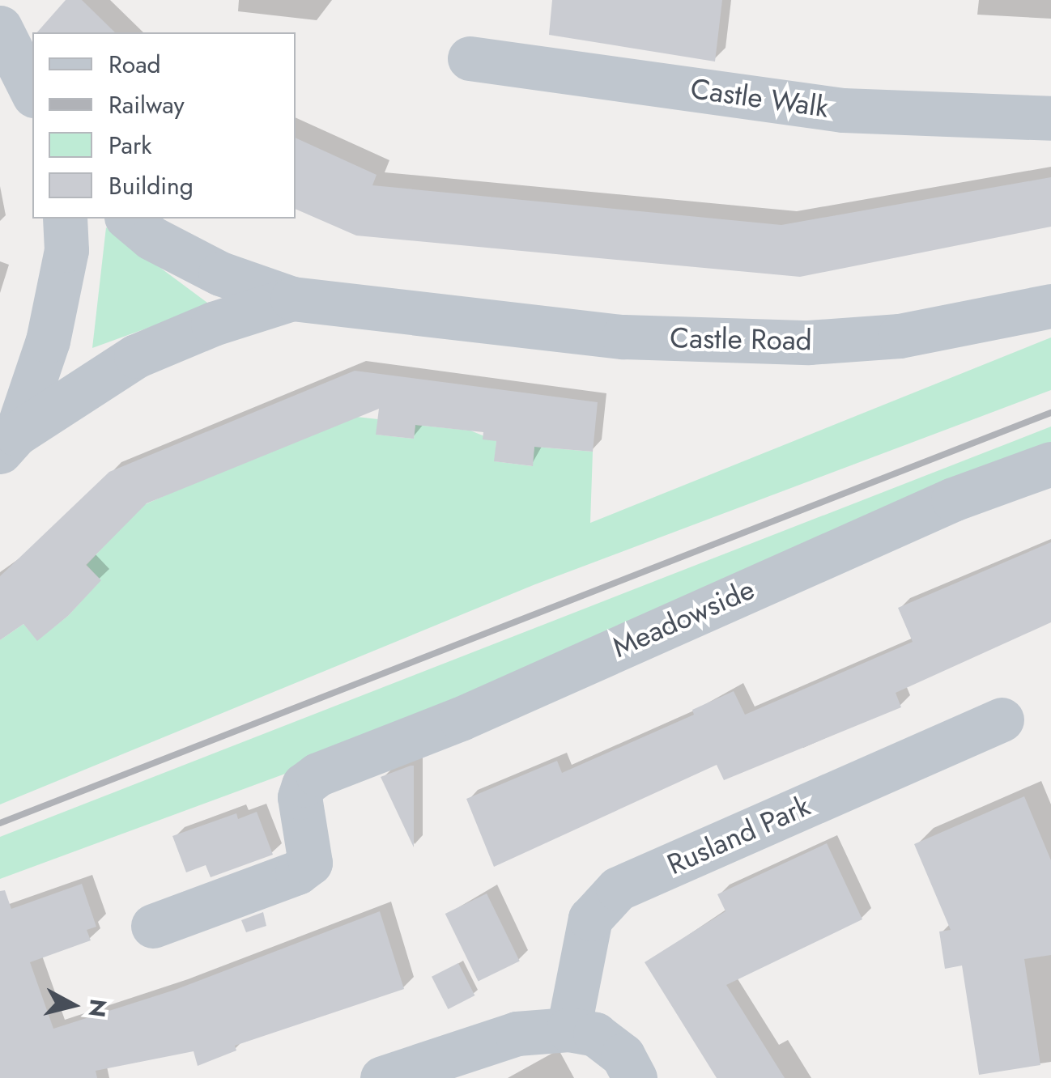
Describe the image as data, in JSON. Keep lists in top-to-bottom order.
{
  "streets": {
    "street": [
      "Castle Walk",
      "Castle Road",
      "Meadowside",
      "Rusland Park"
    ]
  },
  "legend": [
    "Road",
    "Railway",
    "Park",
    "Building"
  ],
  "north": "right"
}
